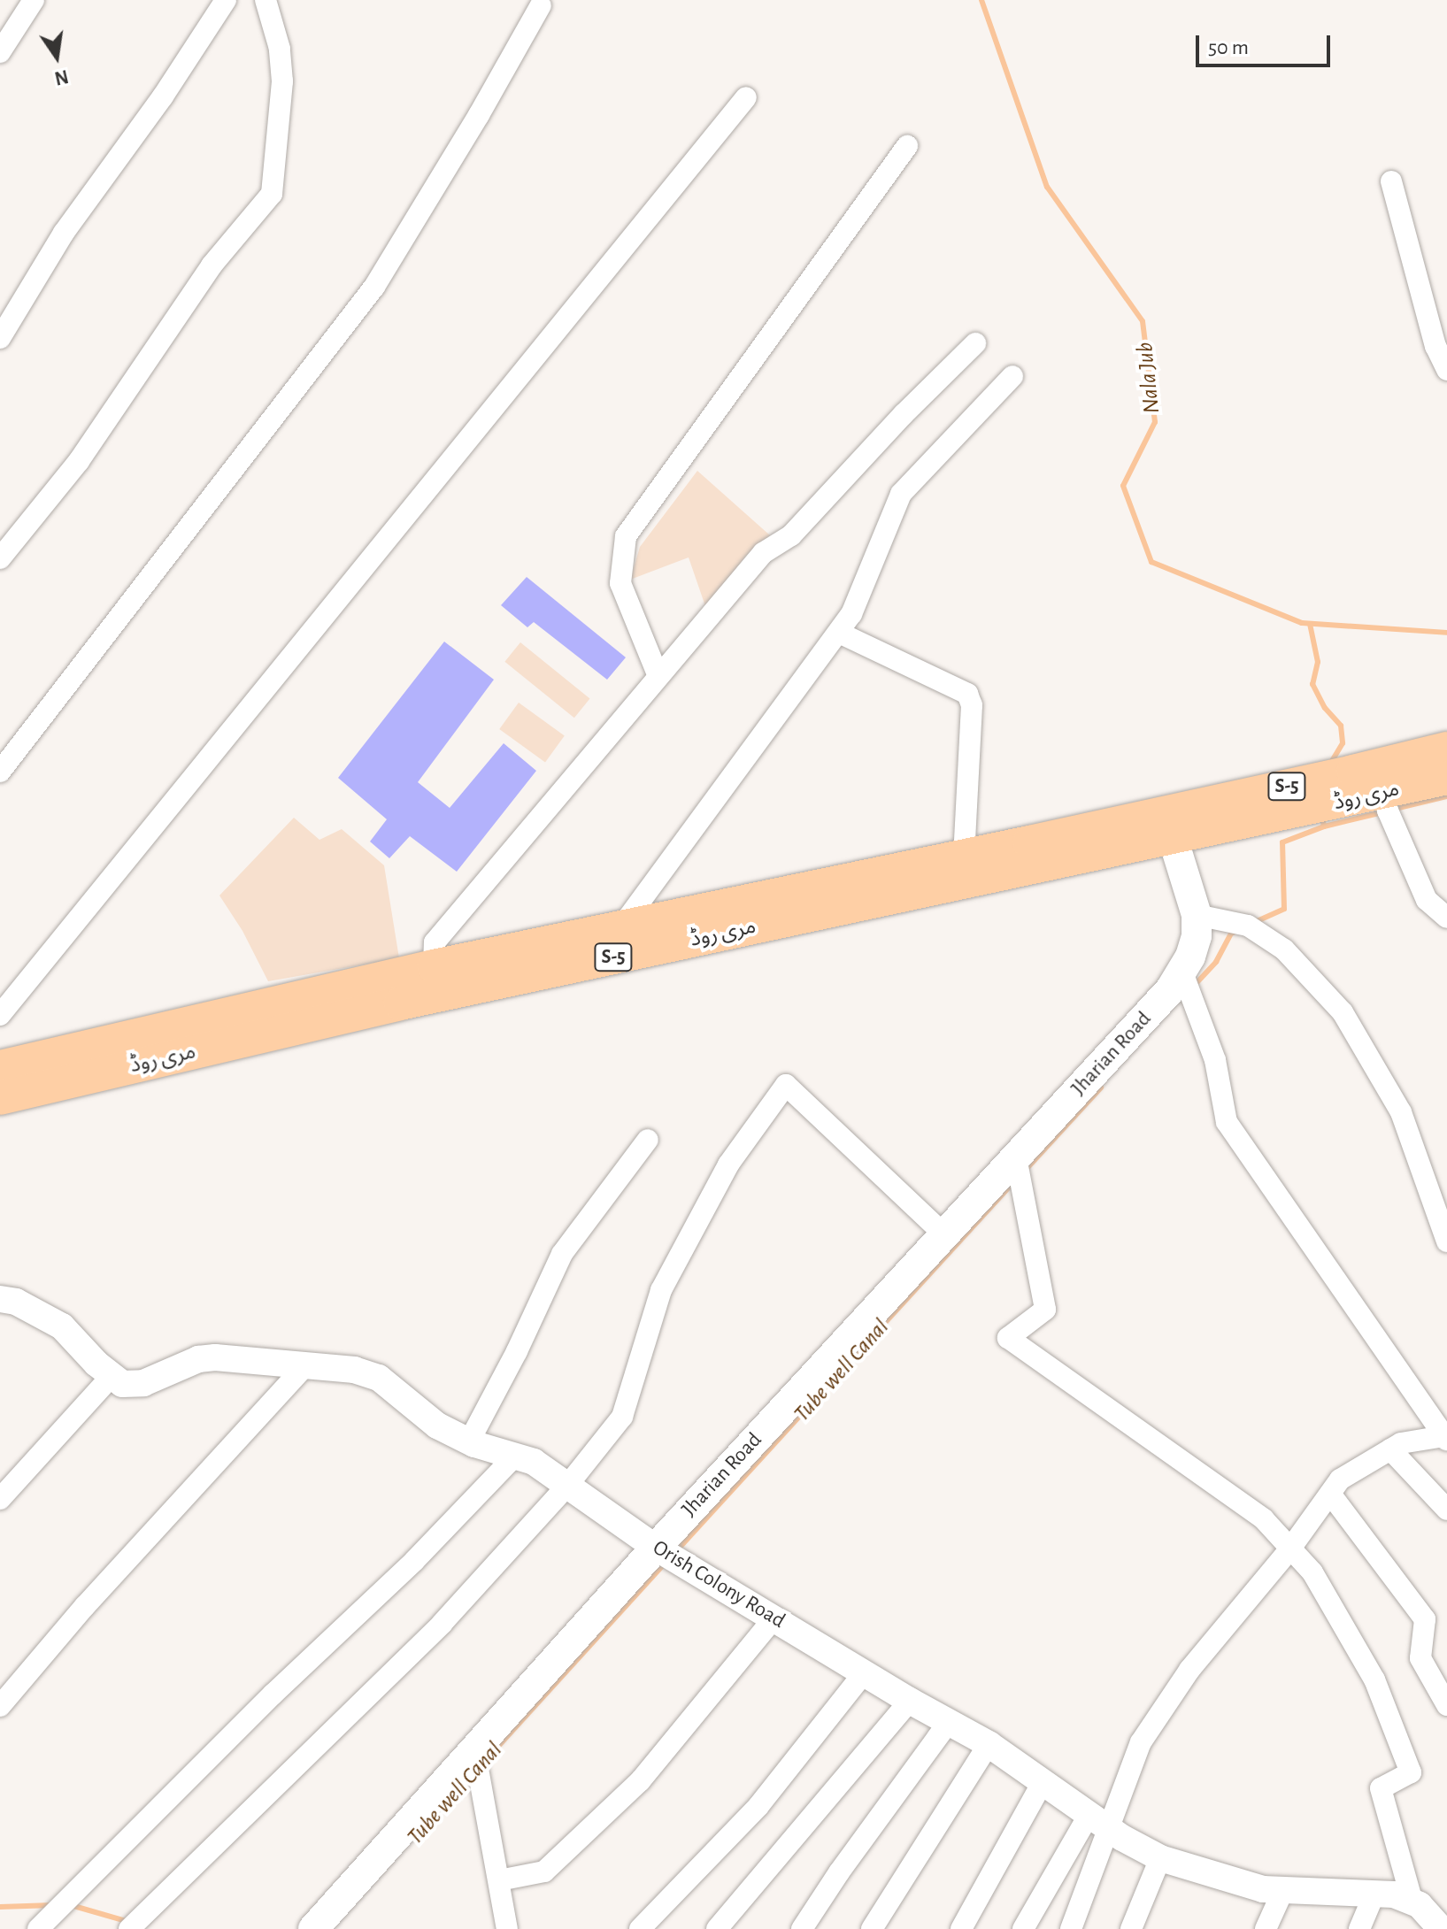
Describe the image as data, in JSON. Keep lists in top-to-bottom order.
{
  "streets": {
    "main road": ["S-5", "مری روڈ", "Jharian Road"],
    "street": ["Orish Colony Road"]
  },
  "crossings": [
    ["مری روڈ", "Jharian Road"],
    ["Jharian Road", "Orish Colony Road"]
  ],
  "water": ["Nala Jub", "Tube well Canal"],
  "scale_bar": "50 m",
  "north": "bottom"
}
